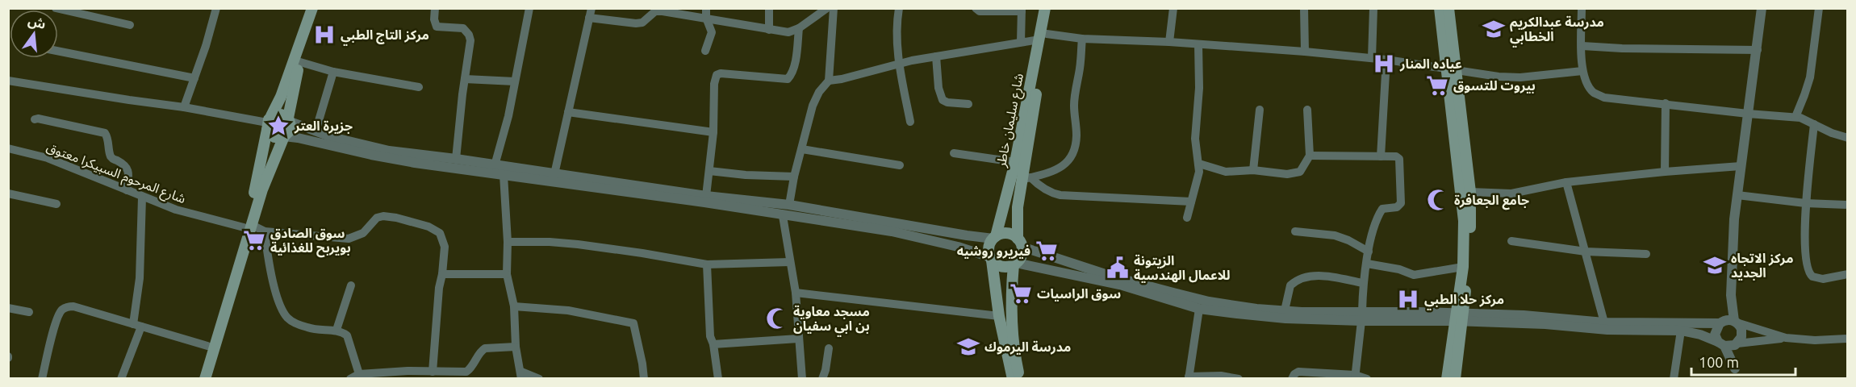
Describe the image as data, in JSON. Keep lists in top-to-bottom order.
{
  "streets": {
    "main road": ["شارع سليمان خاطر"],
    "street": ["شارع المرحوم السبيكرا معتوق"]
  },
  "places": {
    "school or university": ["مدرسة عبدالكريم الخطابي", "مركز الاتجاه الجديد", "مدرسة اليرموك"],
    "hospital": ["مركز التاج الطبي", "عياده المنار", "مركز حلا الطبي"],
    "supermarket": [
      "بيروت للتسوق",
      "سوق الصادق بويربح للغذائية",
      "فيريرو روشيه",
      "سوق الراسيات"
    ],
    "place": ["جزيرة العتر"],
    "mosque": ["جامع الجعافرة", "مسجد معاوية بن ابي سفيان"],
    "public building": ["الزيتونة للاعمال الهندسية"]
  },
  "scale_bar": "100 m",
  "north": "top"
}
